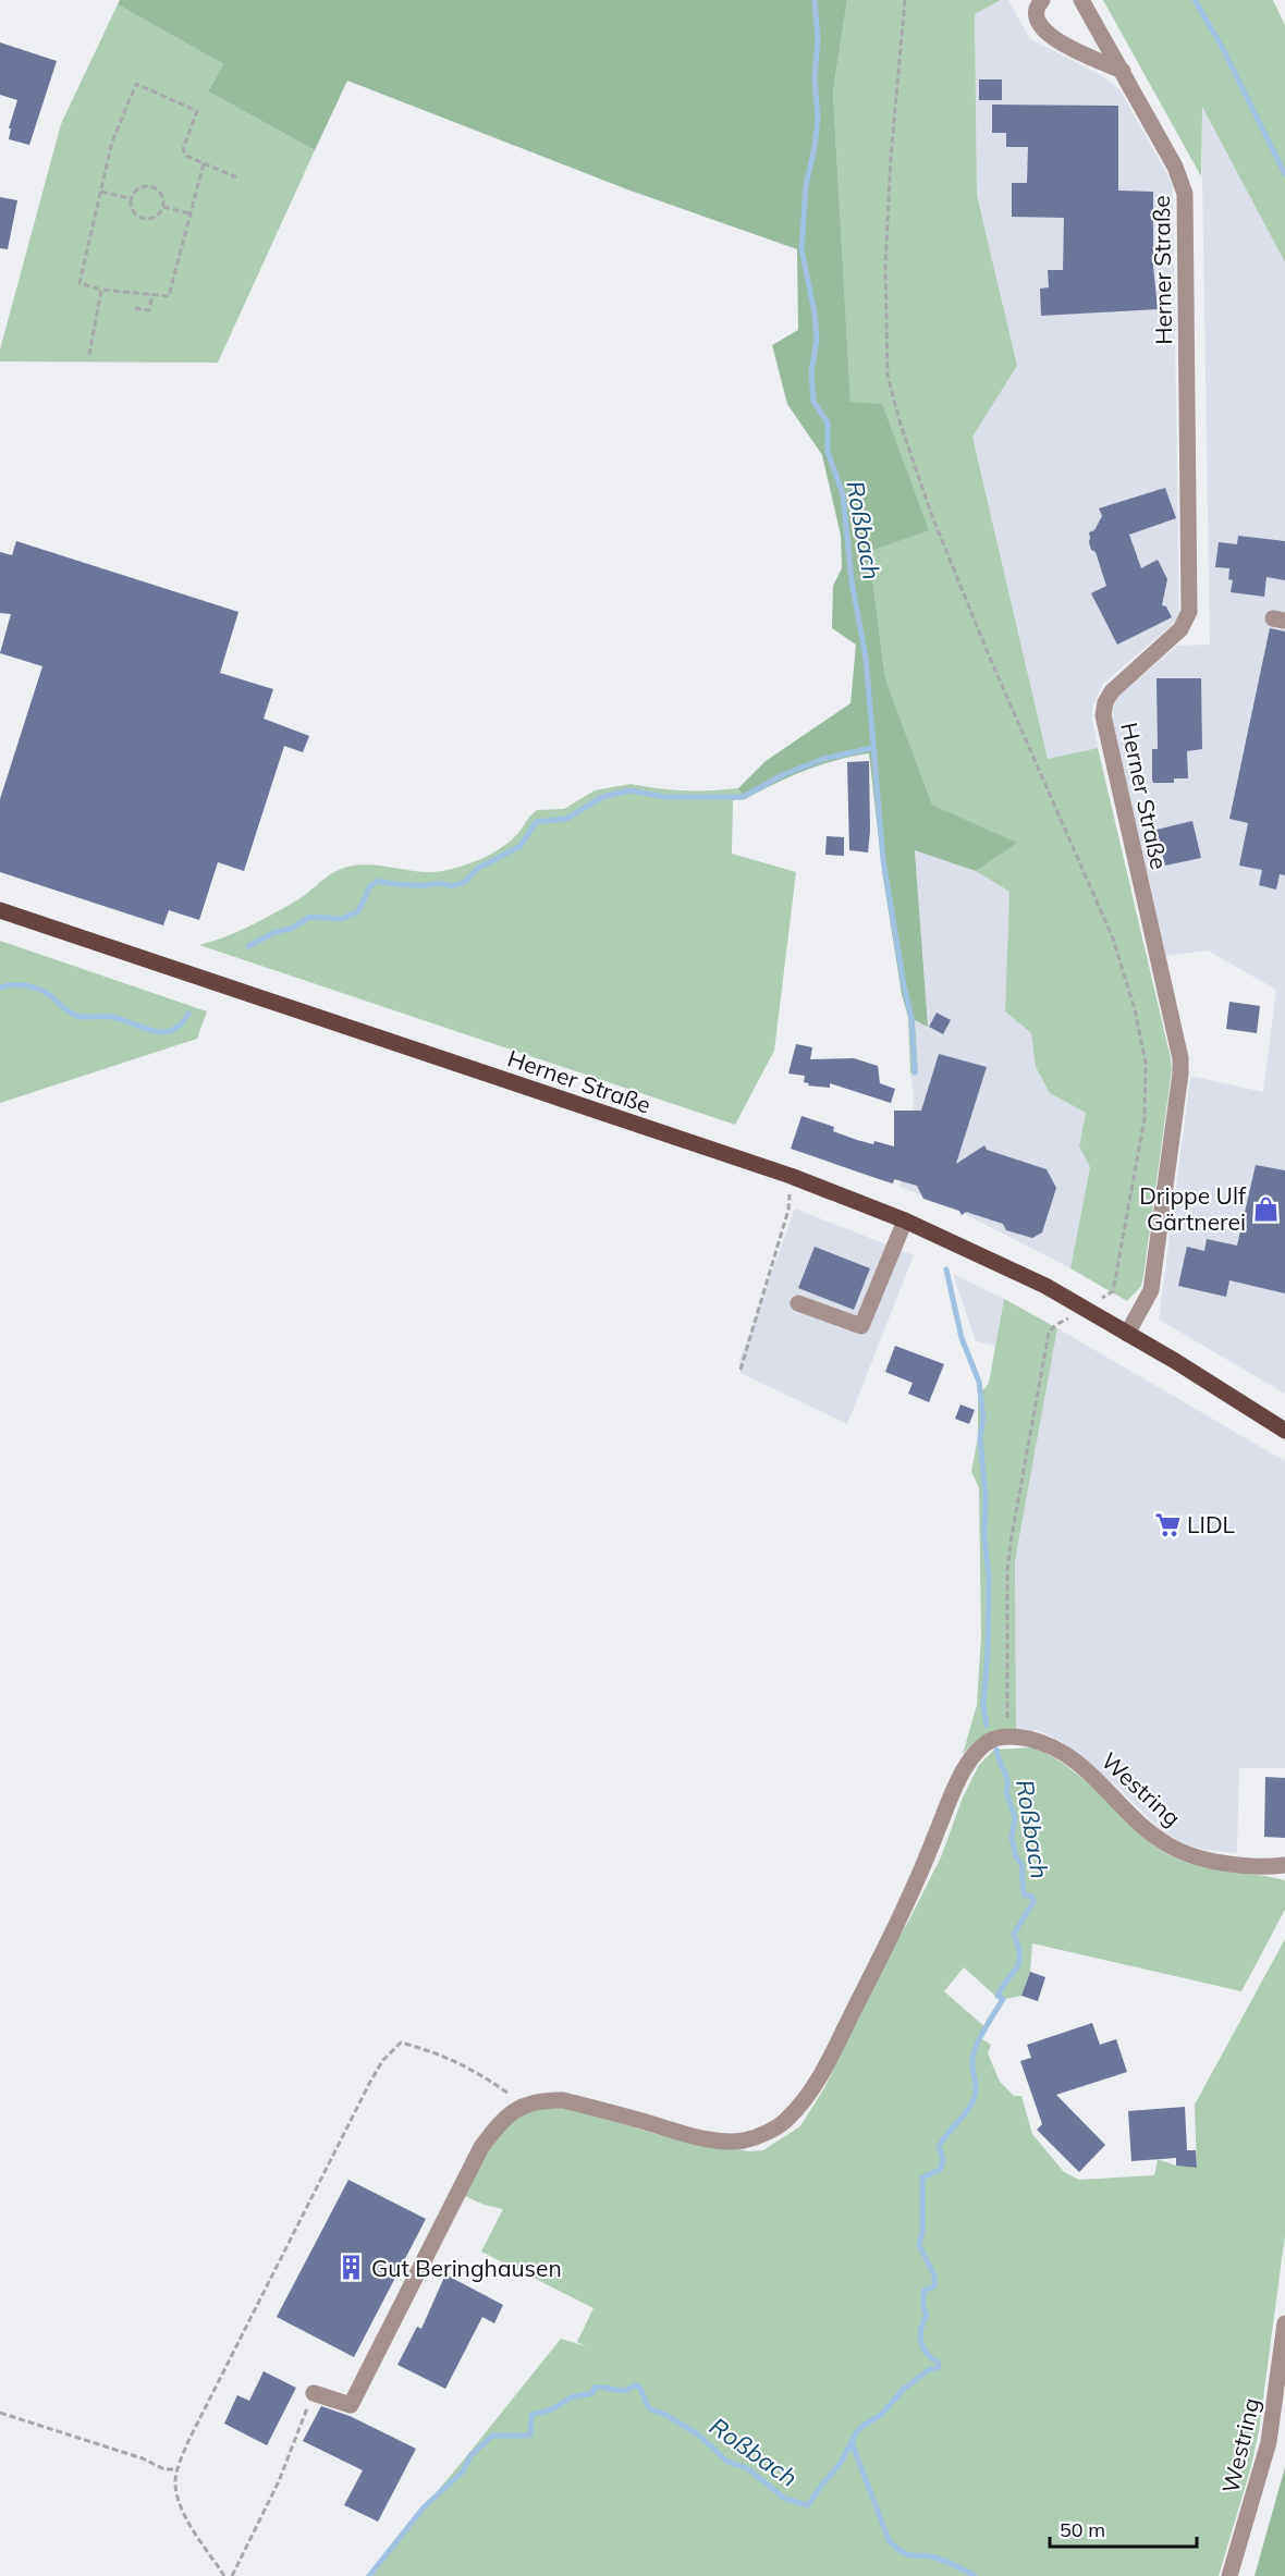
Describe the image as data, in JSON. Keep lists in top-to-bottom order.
{
  "streets": {
    "main road": ["Herner Straße"],
    "street": ["Westring"]
  },
  "water": ["Roßbach"],
  "places": {
    "shop": ["Drippe Ulf Gärtnerei"],
    "supermarket": ["LIDL"],
    "building": ["Gut Beringhausen"]
  },
  "scale_bar": "50 m"
}
